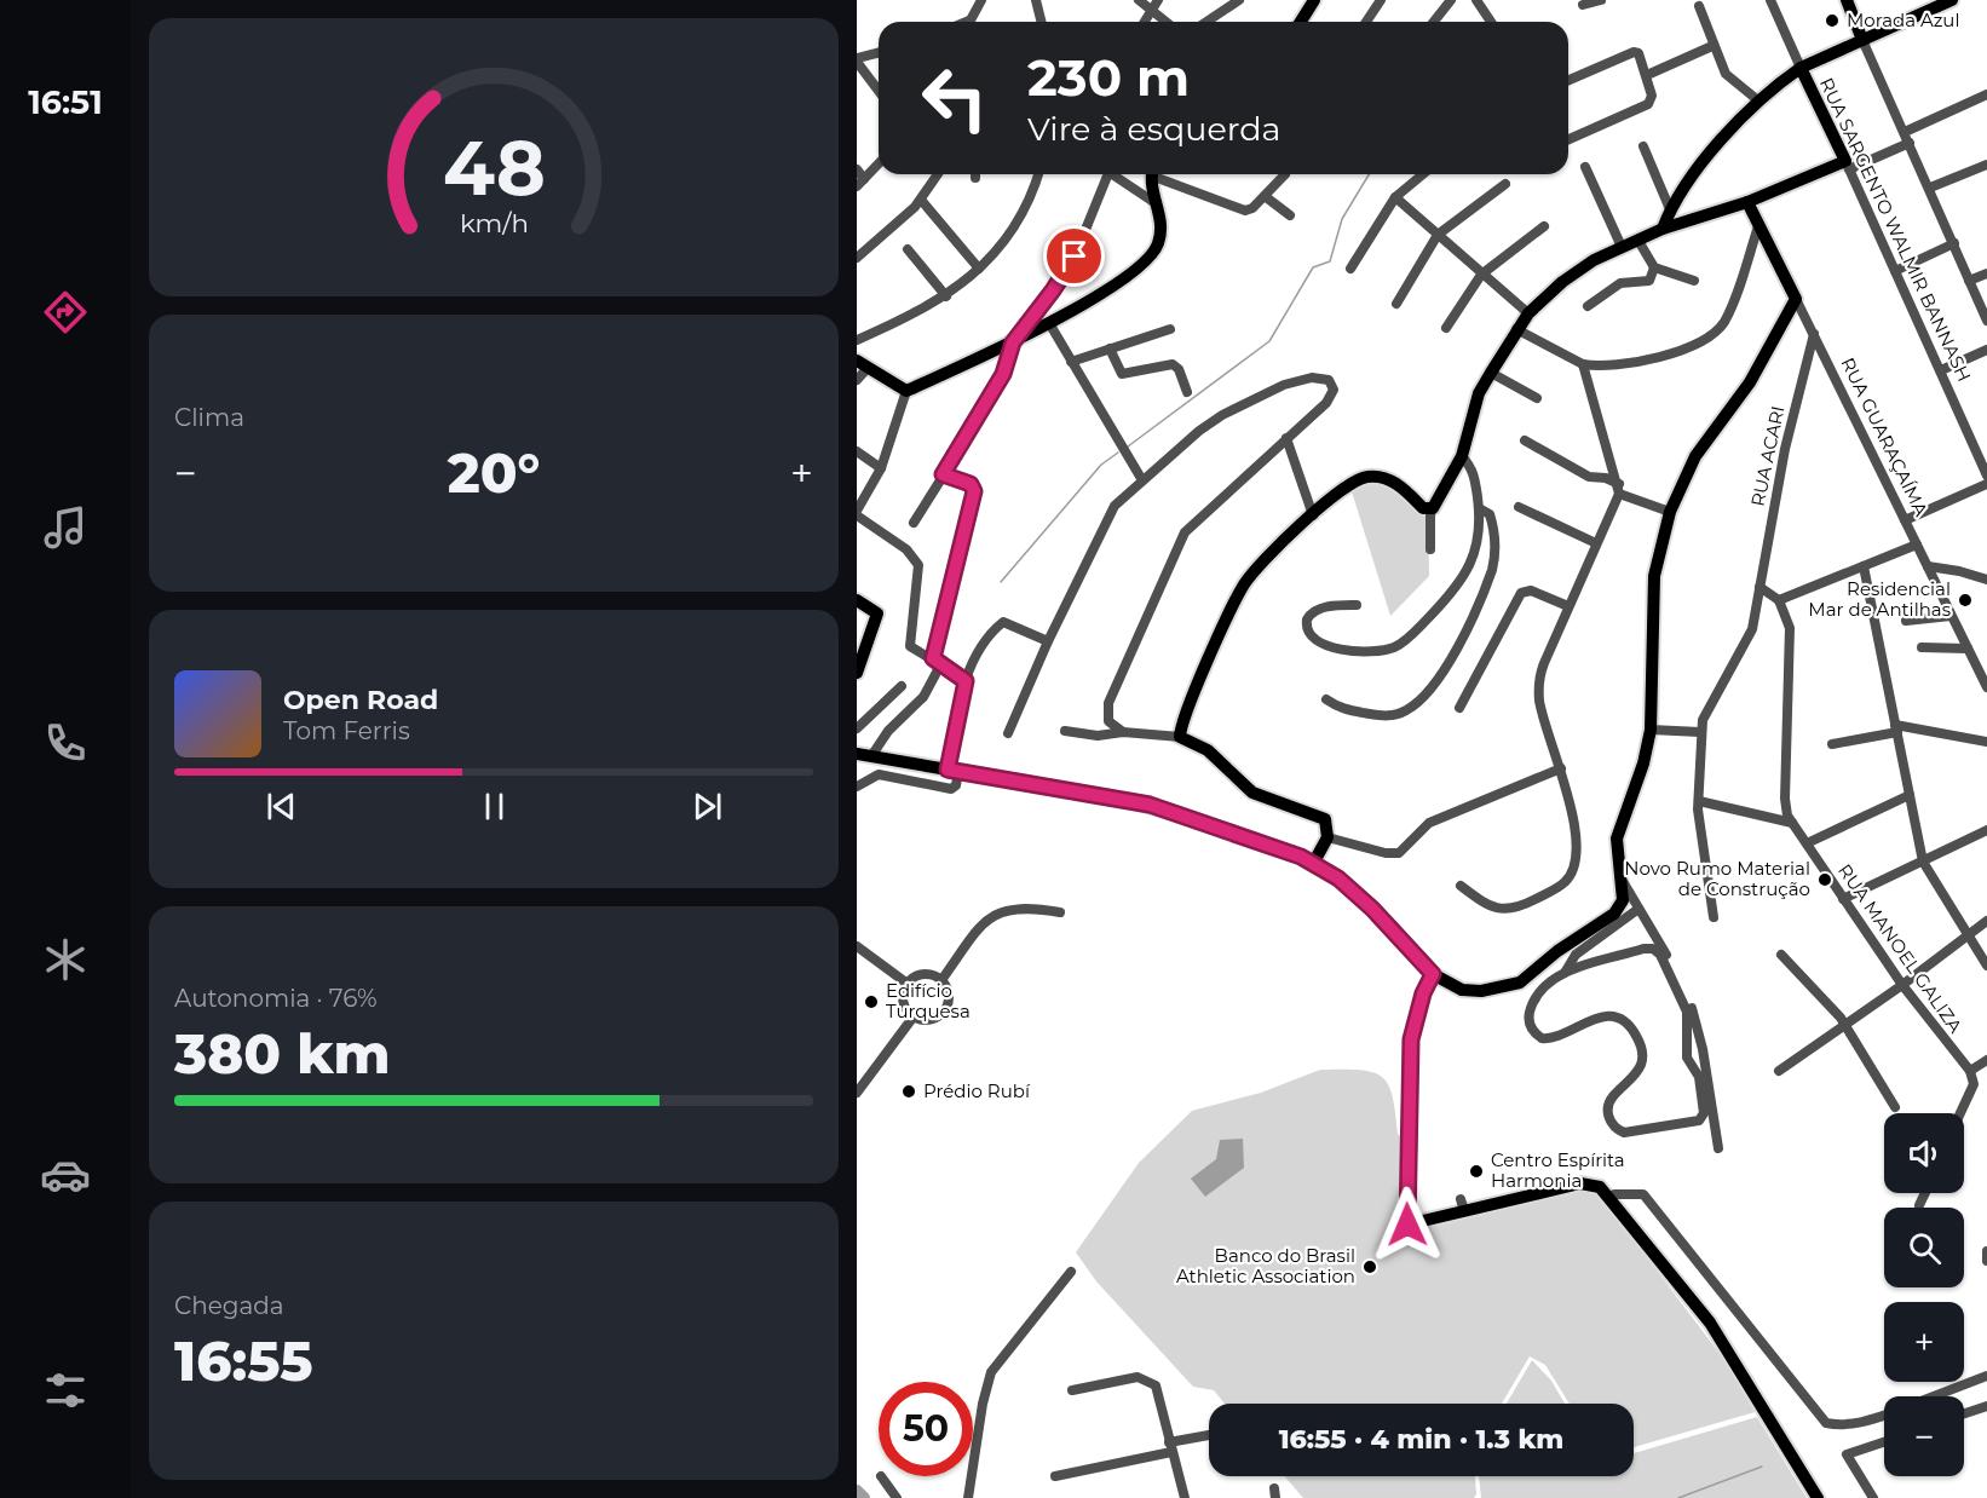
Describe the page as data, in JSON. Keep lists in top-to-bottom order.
{
  "streets": {
    "main road": ["RUA SARGENTO WALMIR BANNASH", "RUA GUARAÇAÍMA"],
    "street": ["RUA ACARI", "RUA MANOEL GALIZA"]
  },
  "crossings": [
    ["RUA GUARAÇAÍMA", "RUA ACARI"]
  ],
  "places": [
    "Morada Azul",
    "Residencial Mar de Antilhas",
    "Novo Rumo Material de Construção",
    "Edifício Turquesa",
    "Prédio Rubí",
    "Centro Espírita Harmonia",
    "Banco do Brasil Athletic Association"
  ],
  "page": {
    "tabs": "16:51",
    "turn": ["230 m", "Vire à esquerda"],
    "tile": [
      "Clima",
      ["Autonomia · 76%", "380 km"],
      ["Chegada", "16:55"]
    ],
    "heat": ["−", "20°", "+"],
    "song": ["Open Road", "Tom Ferris"],
    "map_buttons": ["+", "−"],
    "limit": "50",
    "trip": "16:55 · 4 min · 1.3 km",
    "gauge": ["48", "km/h"]
  }
}
